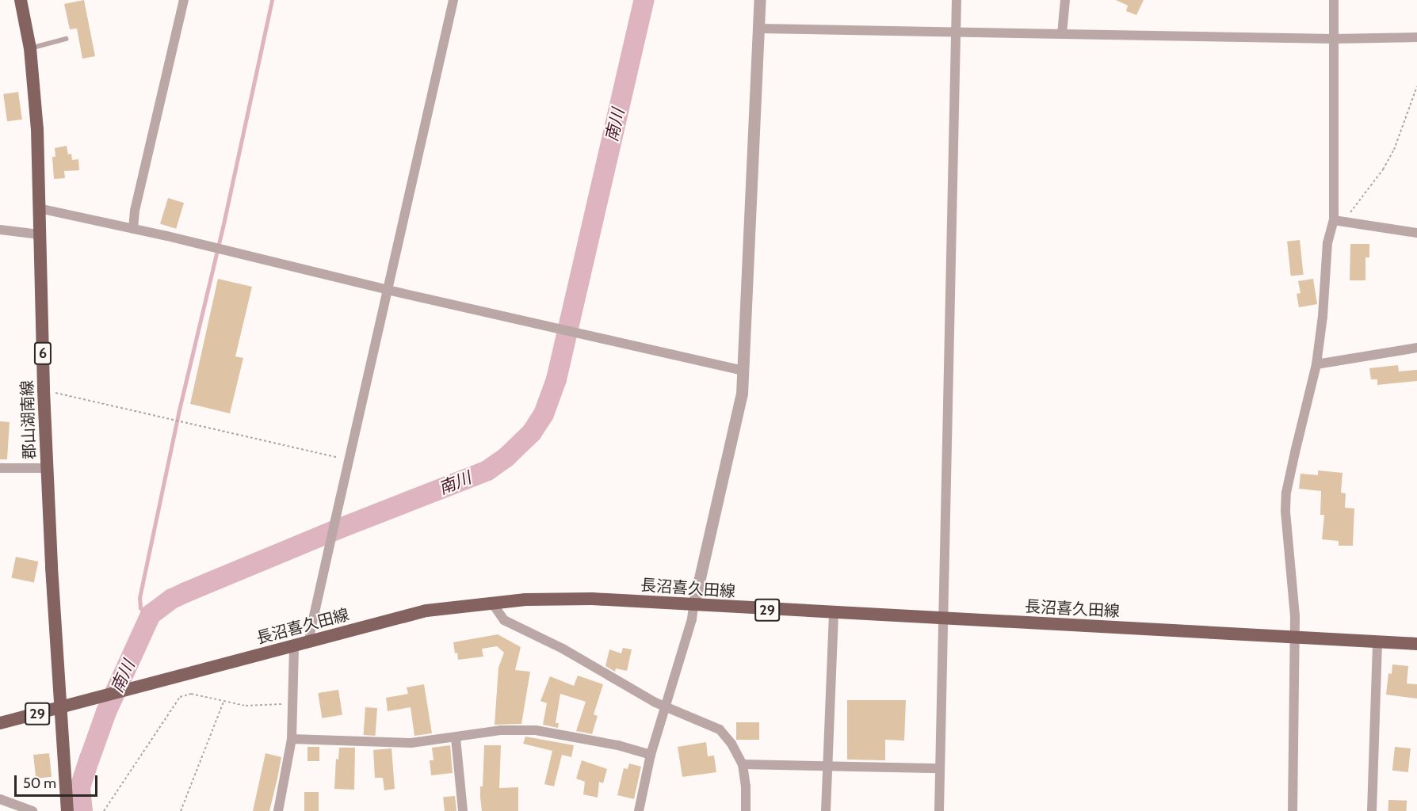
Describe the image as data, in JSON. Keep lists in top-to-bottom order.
{
  "streets": {
    "main road": [
      "6",
      "郡山湖南線",
      "長沼喜久田線",
      "29"
    ]
  },
  "crossings": [
    ["郡山湖南線", "長沼喜久田線"]
  ],
  "water": ["南川"],
  "scale_bar": "50 m"
}
